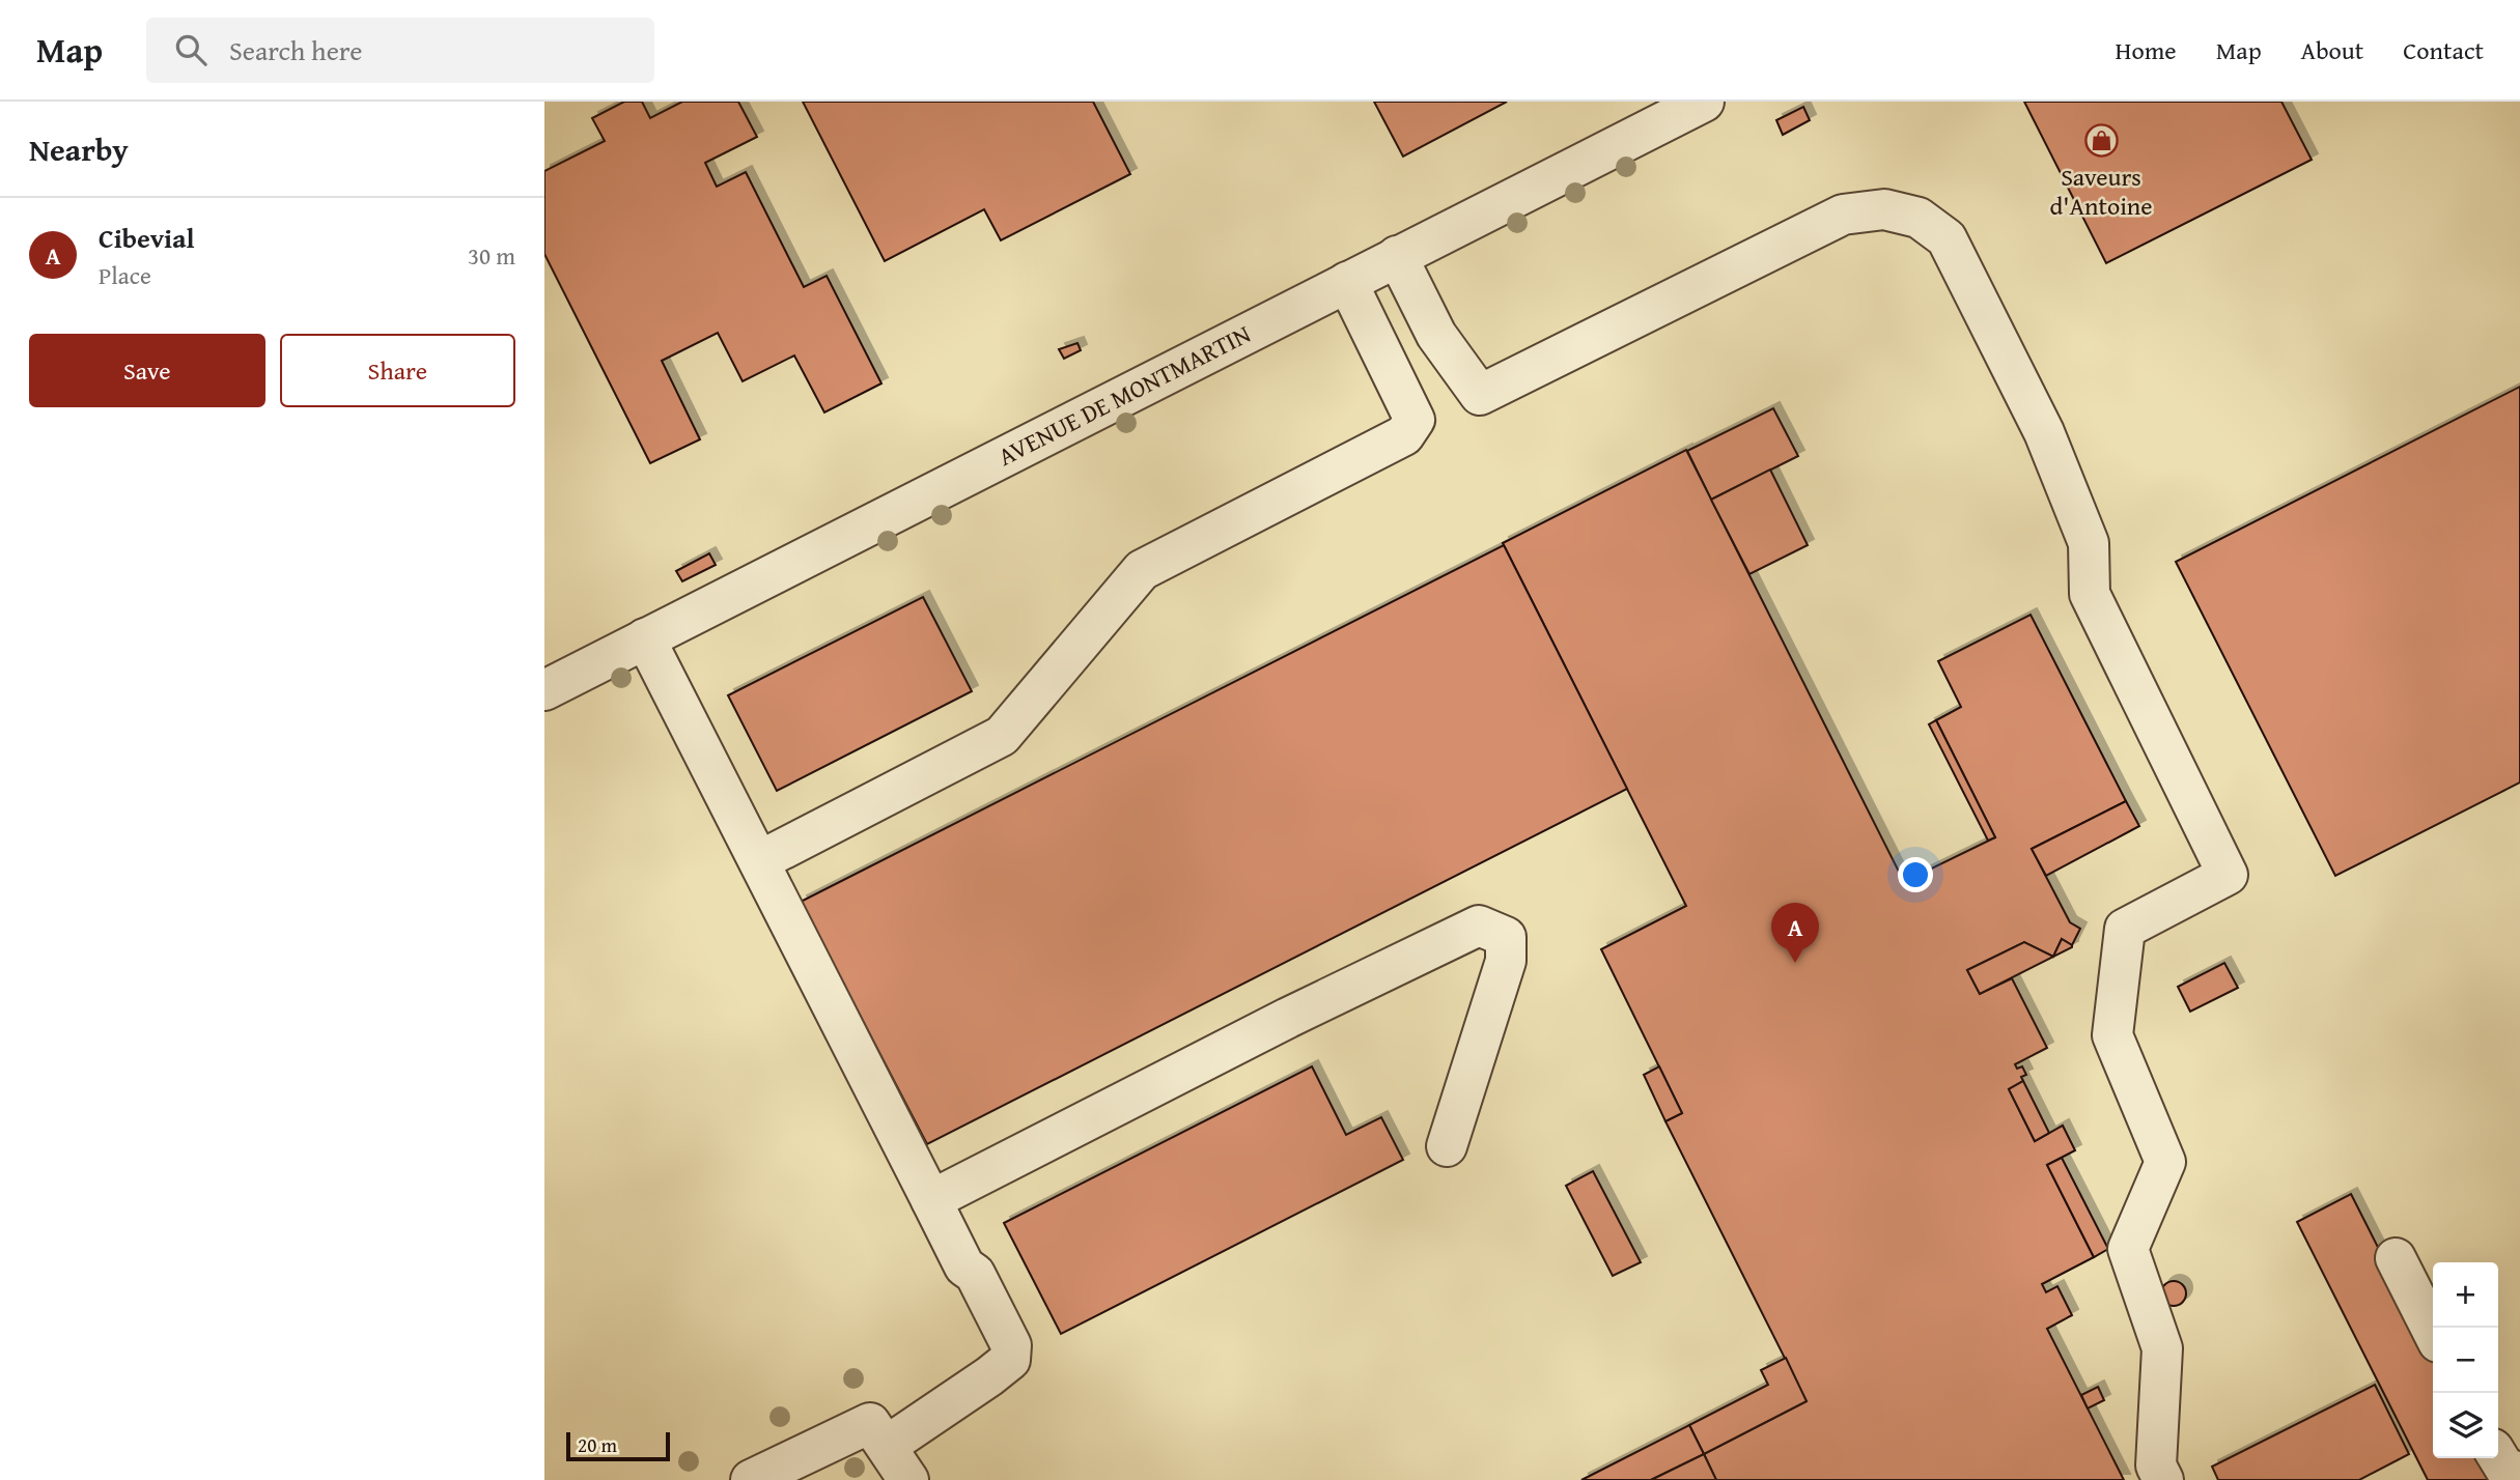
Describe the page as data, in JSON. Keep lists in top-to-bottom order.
{
  "streets": {
    "street": ["AVENUE DE MONTMARTIN"]
  },
  "places": {
    "shop": ["Saveurs d'Antoine"]
  },
  "scale_bar": "20 m",
  "page": {
    "header": "Map",
    "search": "Search here",
    "nav": [
      "Home",
      "Map",
      "About",
      "Contact"
    ],
    "heading": "Nearby",
    "list": [
      {
        "mark": "A",
        "name": "Cibevial",
        "note": "Place",
        "value": "30 m"
      }
    ],
    "buttons": ["Save", "Share"],
    "pins": "A",
    "map_buttons": ["+", "−"],
    "scale": "20 m"
  }
}
